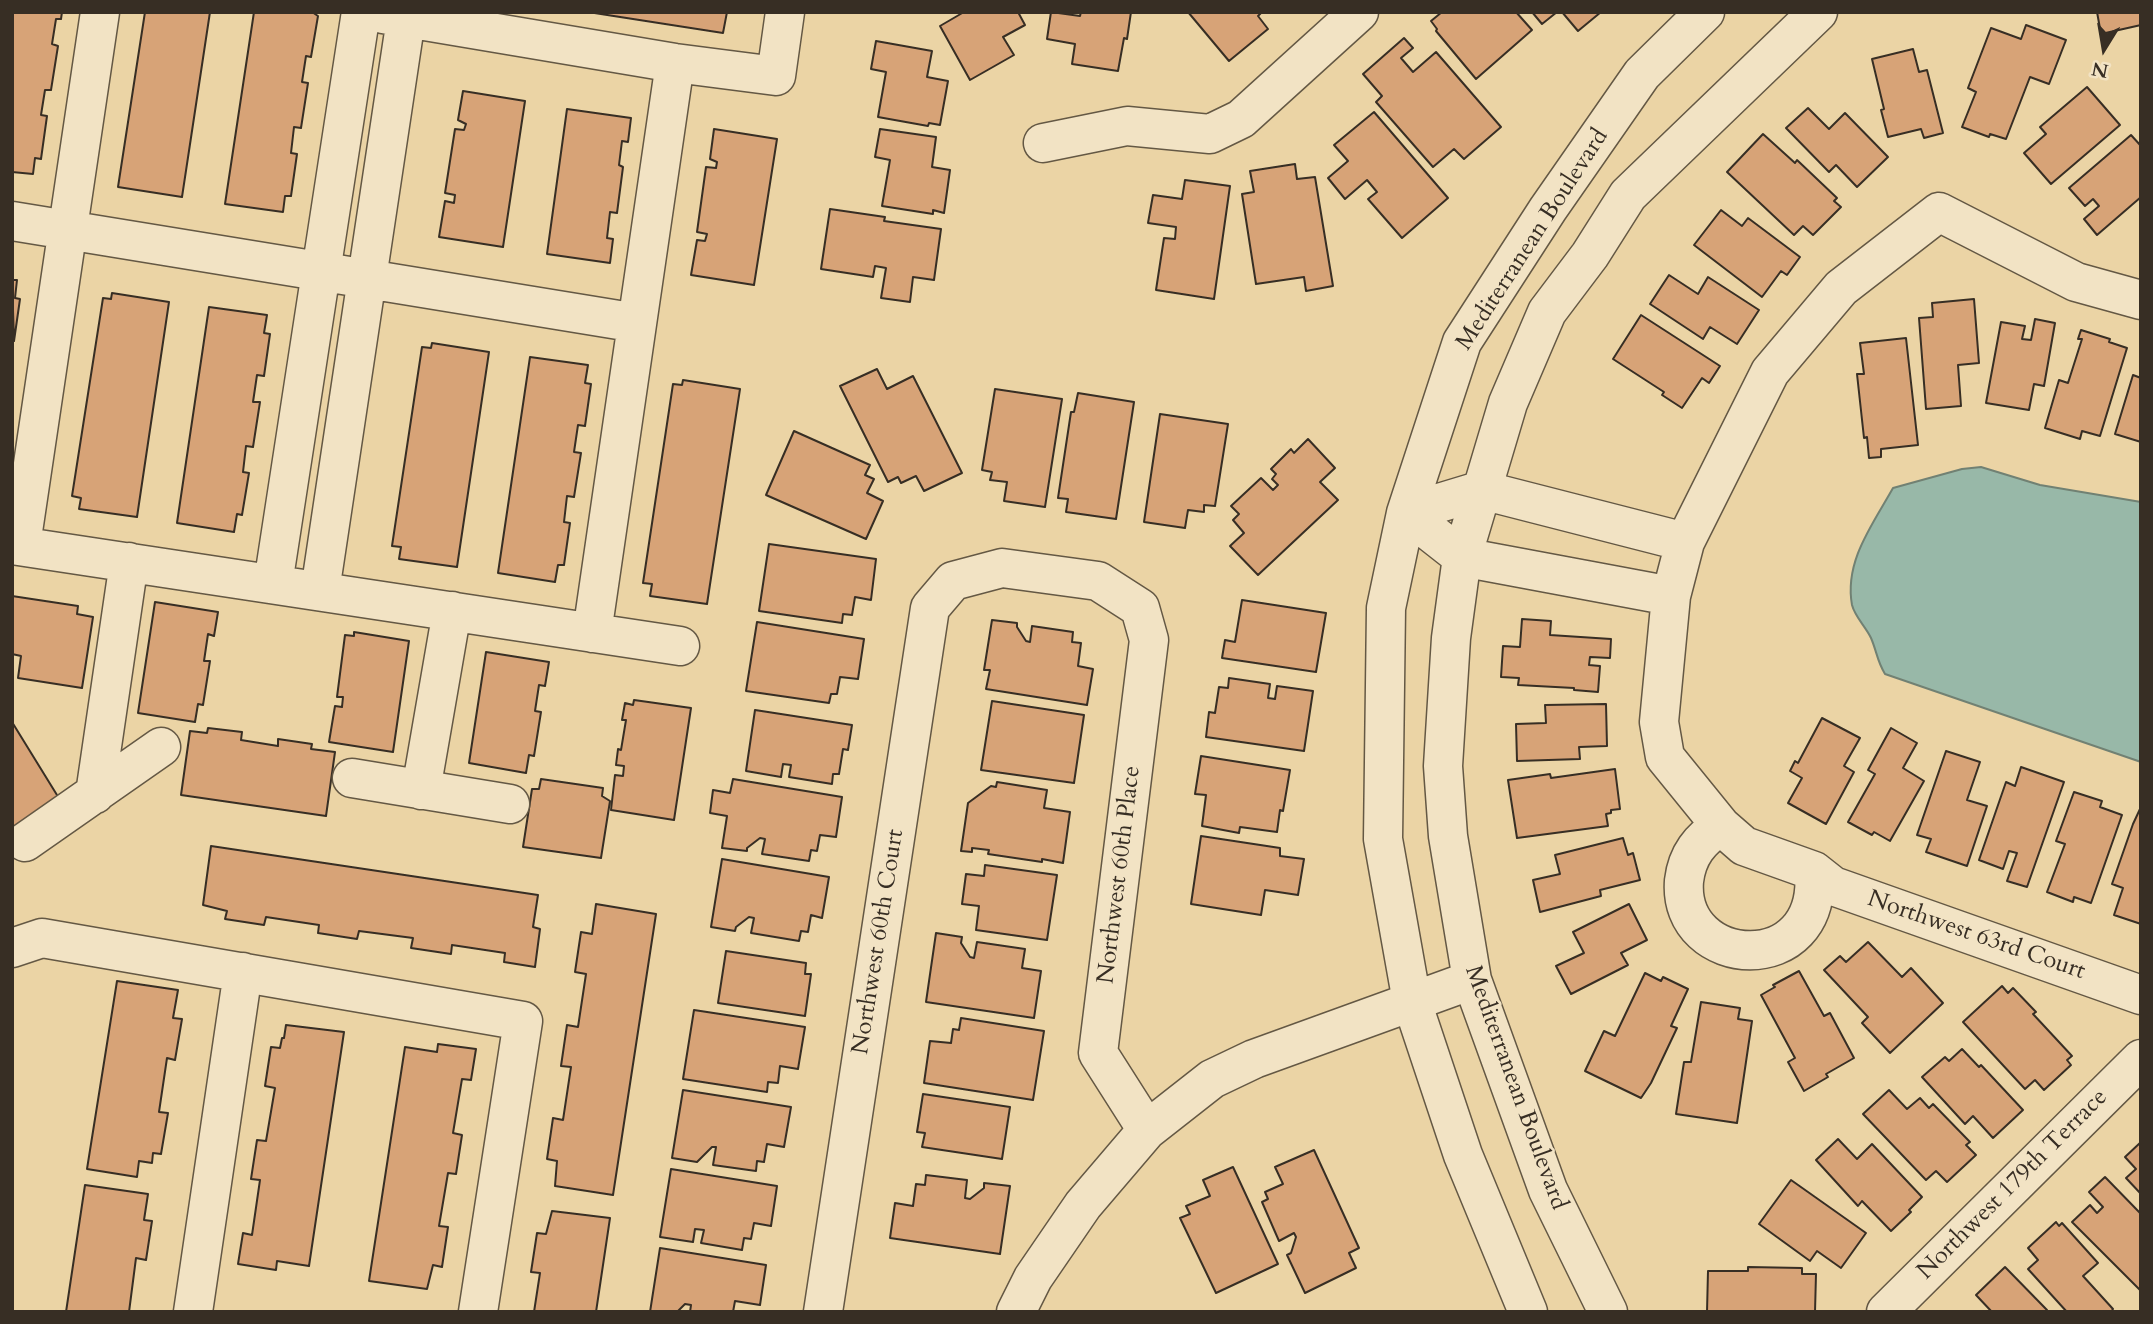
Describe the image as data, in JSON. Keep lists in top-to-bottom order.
{
  "streets": {
    "street": [
      "Mediterranean Boulevard",
      "Northwest 60th Place",
      "Northwest 63rd Court",
      "Northwest 60th Court",
      "Northwest 179th Terrace"
    ]
  },
  "crossings": [
    ["Northwest 60th Place", "Northwest 60th Court"]
  ],
  "north": "bottom"
}
